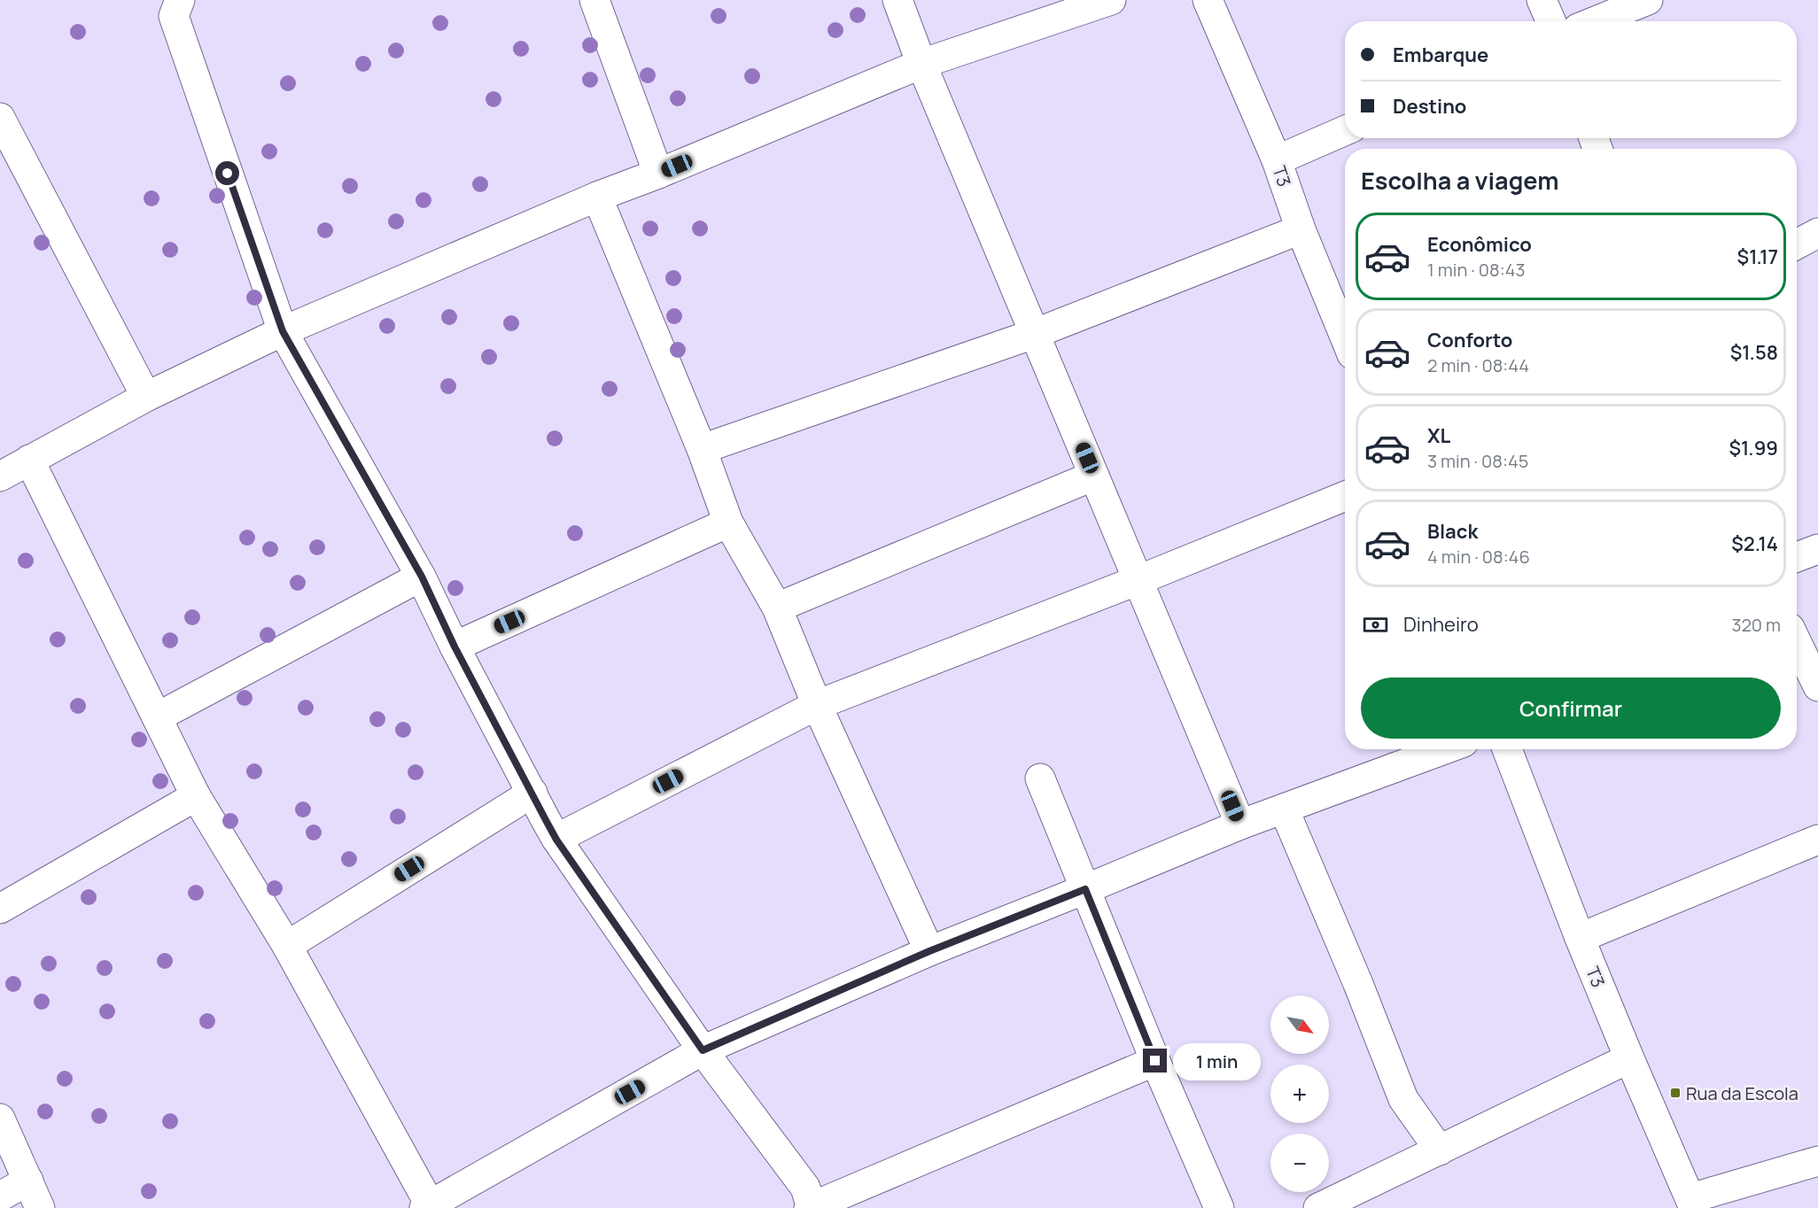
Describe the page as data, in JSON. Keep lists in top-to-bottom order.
{
  "streets": {
    "street": ["T3"]
  },
  "places": {
    "transit": ["Rua da Escola"]
  },
  "north": "bottom right",
  "page": {
    "banner": ["Embarque", "Destino"],
    "heading": "Escolha a viagem",
    "list": [
      {
        "name": "Econômico",
        "note": "1 min · 08:43",
        "value": "$1.17"
      },
      {
        "name": "Conforto",
        "note": "2 min · 08:44",
        "value": "$1.58"
      },
      {
        "name": "XL",
        "note": "3 min · 08:45",
        "value": "$1.99"
      },
      {
        "name": "Black",
        "note": "4 min · 08:46",
        "value": "$2.14"
      }
    ],
    "pay": ["Dinheiro", "320 m"],
    "buttons": "Confirmar",
    "map_buttons": ["+", "−"],
    "bubble": "1 min"
  }
}
